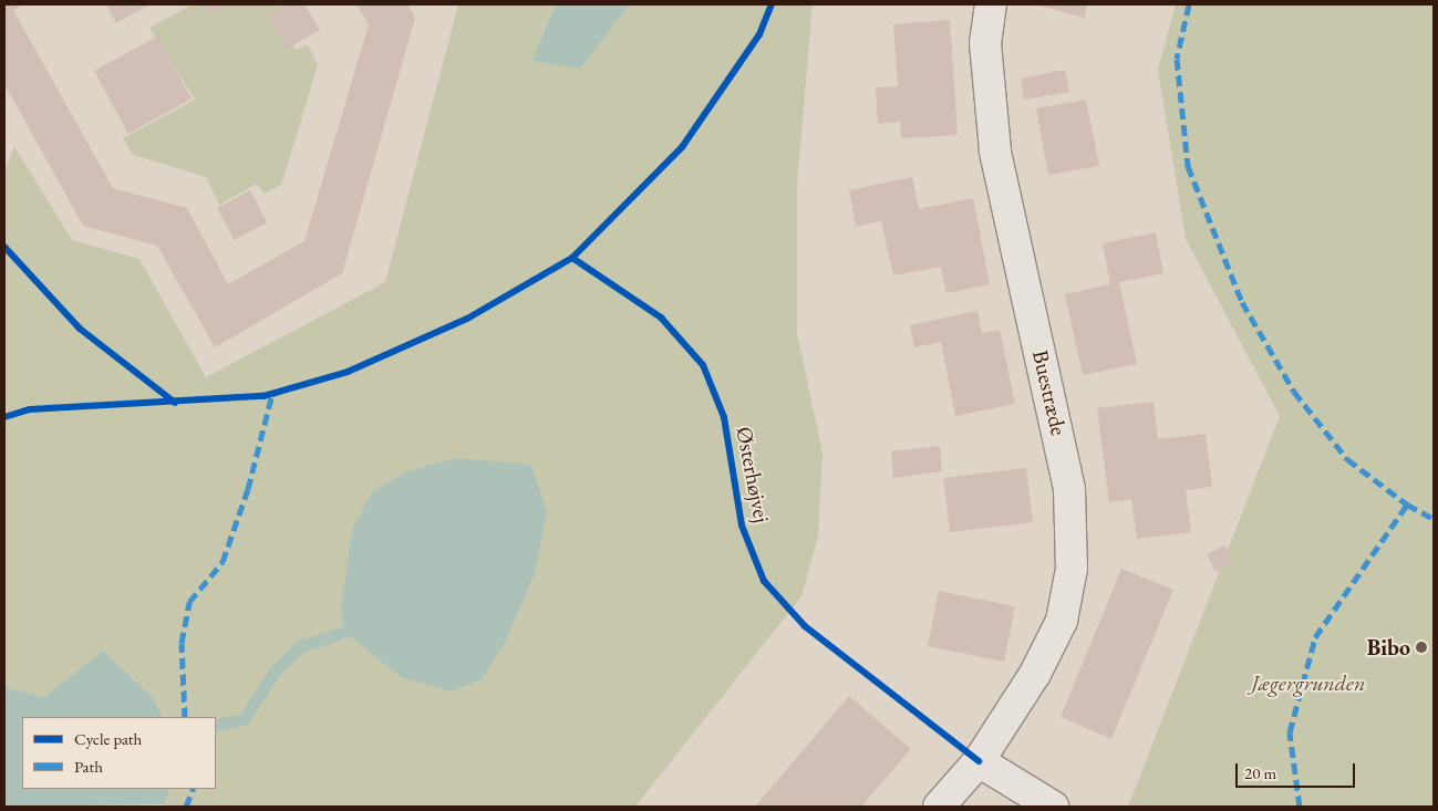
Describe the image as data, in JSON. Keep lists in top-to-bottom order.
{
  "streets": {
    "street": ["Buestræde"],
    "cycle path": ["Østerhøjvej"]
  },
  "parks": ["Jægergrunden"],
  "places": ["Bibo"],
  "legend": ["Cycle path", "Path"],
  "scale_bar": "20 m"
}
